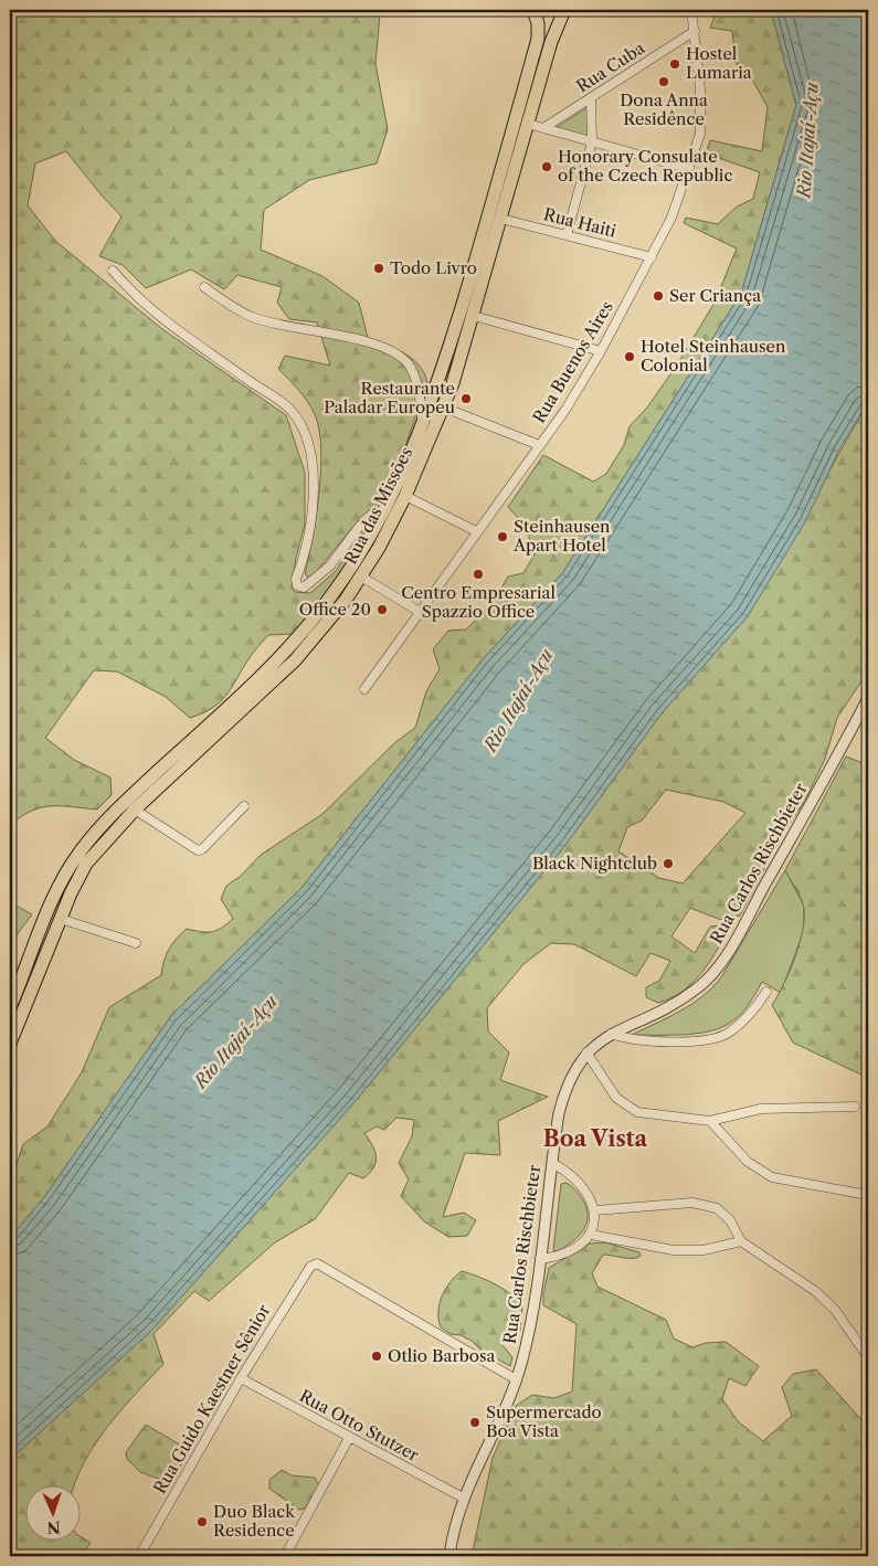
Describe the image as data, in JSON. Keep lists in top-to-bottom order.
{
  "streets": {
    "main road": ["Rua das Missões"],
    "street": [
      "Rua Cuba",
      "Rua Haiti",
      "Rua Buenos Aires",
      "Rua Carlos Rischbieter",
      "Rua Guido Kaestner Sênior",
      "Rua Otto Stutzer"
    ]
  },
  "crossings": [
    ["Rua Cuba", "Rua Buenos Aires"],
    ["Rua Haiti", "Rua Buenos Aires"],
    ["Rua Haiti", "Rua das Missões"],
    ["Rua Carlos Rischbieter", "Rua Guido Kaestner Sênior"],
    ["Rua Carlos Rischbieter", "Rua Otto Stutzer"],
    ["Rua Guido Kaestner Sênior", "Rua Otto Stutzer"]
  ],
  "districts": ["Boa Vista"],
  "water": ["Rio Itajaí-Açu"],
  "places": [
    "Hostel Lumaria",
    "Dona Anna Residênce",
    "Honorary Consulate of the Czech Republic",
    "Todo Livro",
    "Ser Criança",
    "Hotel Steinhausen Colonial",
    "Restaurante Paladar Europeu",
    "Steinhausen Apart Hotel",
    "Centro Empresarial Spazzio Office",
    "Office 20",
    "Black Nightclub",
    "Otlio Barbosa",
    "Supermercado Boa Vista",
    "Duo Black Residence"
  ],
  "north": "bottom"
}
